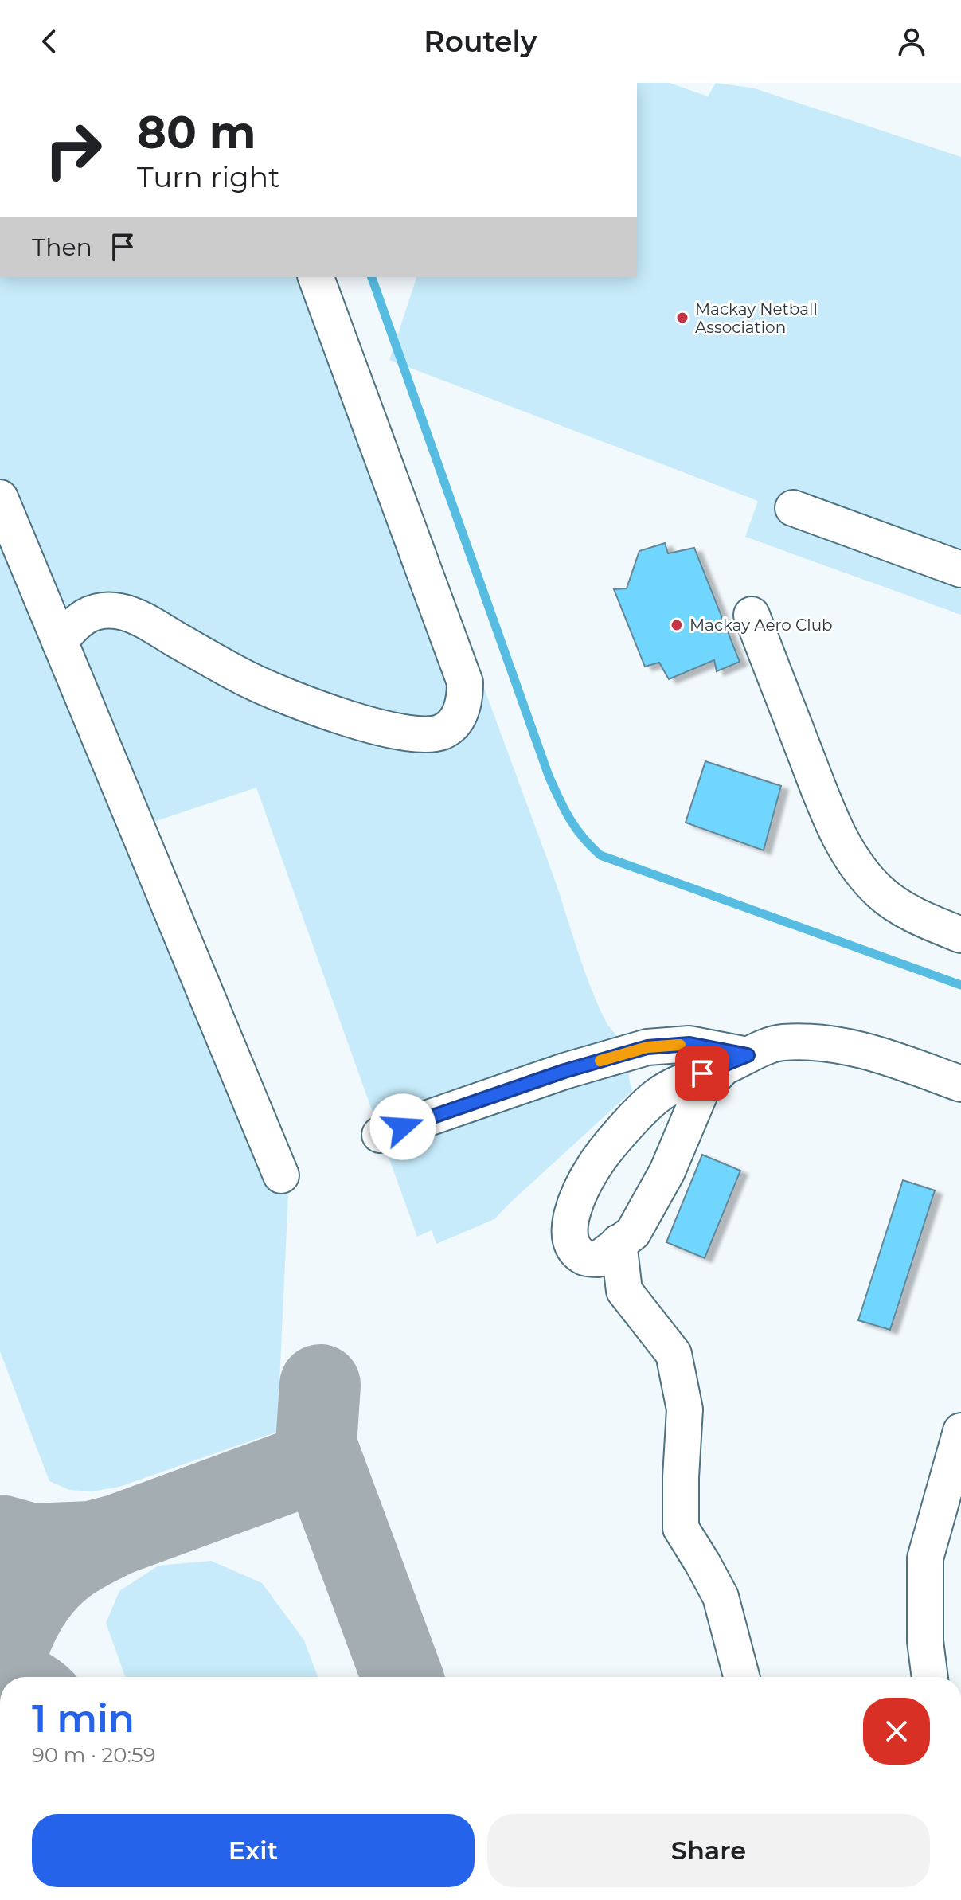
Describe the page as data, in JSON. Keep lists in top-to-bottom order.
{
  "places": ["Mackay Netball Association", "Mackay Aero Club"],
  "page": {
    "header": "Routely",
    "turn": ["80 m", "Turn right"],
    "then": "Then",
    "heading": ["1 min", "90 m · 20:59"],
    "buttons": ["Exit", "Share"]
  }
}
